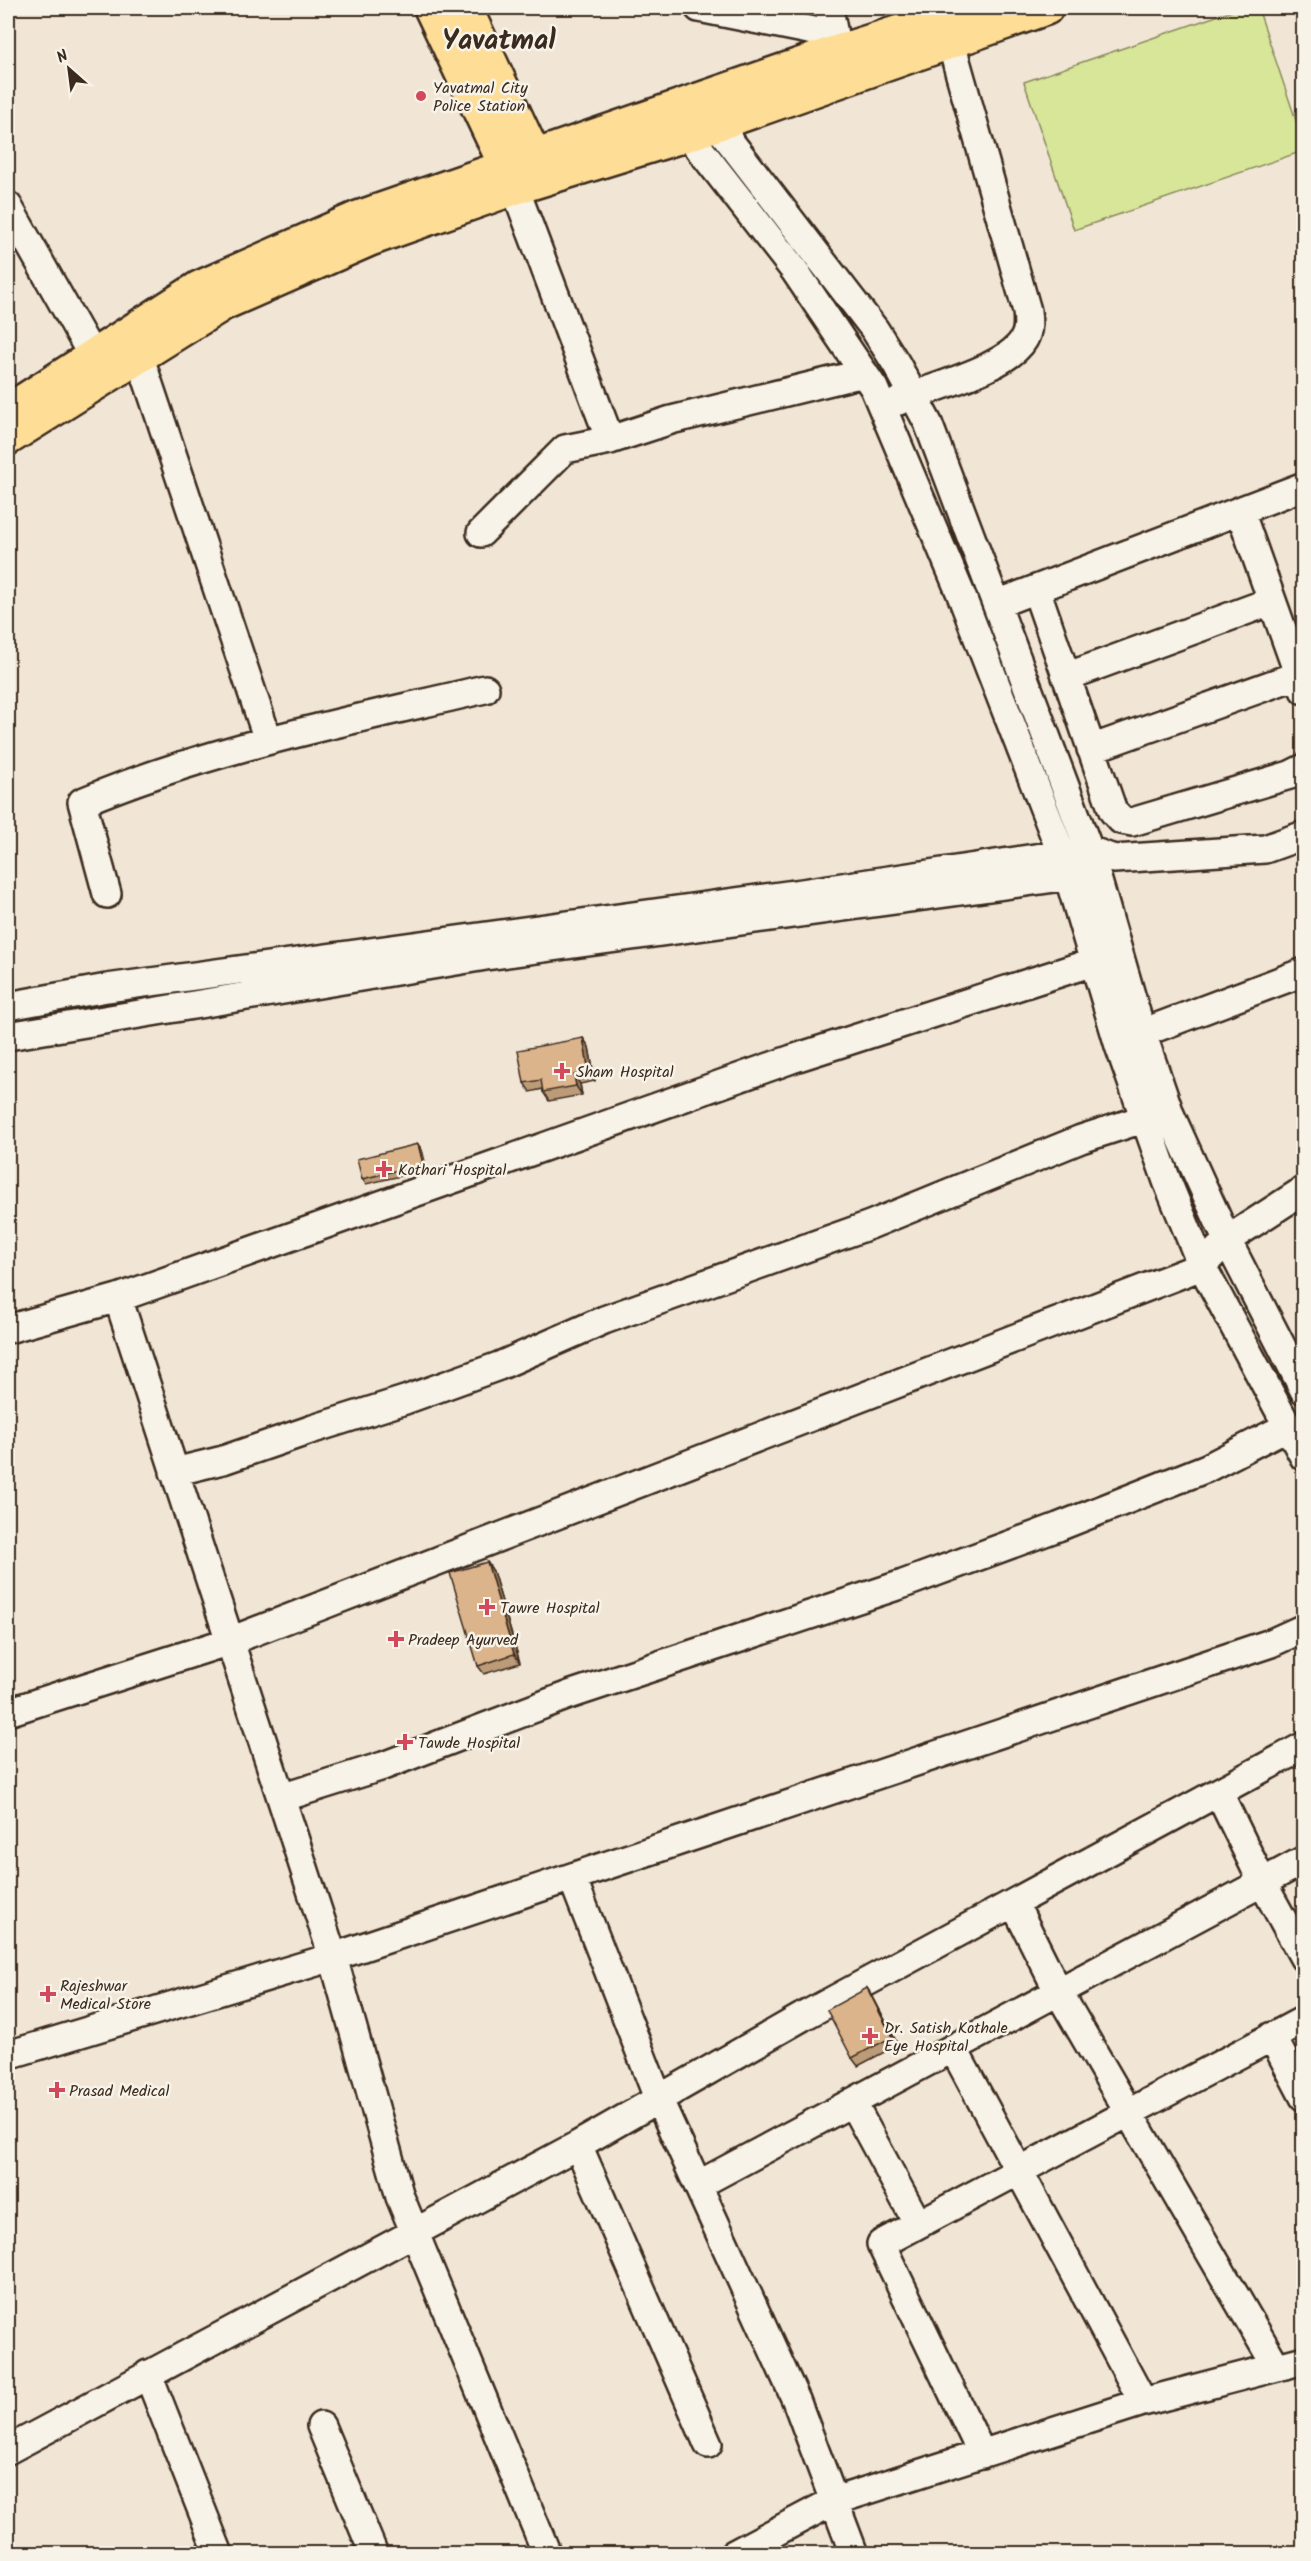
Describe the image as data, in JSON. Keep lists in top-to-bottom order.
{
  "districts": ["Yavatmal"],
  "places": {
    "other": ["Yavatmal City Police Station"],
    "health": [
      "Sham Hospital",
      "Kothari Hospital",
      "Tawre Hospital",
      "Pradeep Ayurved",
      "Tawde Hospital",
      "Rajeshwar Medical Store",
      "Dr. Satish Kothale Eye Hospital",
      "Prasad Medical"
    ]
  },
  "north": "top left"
}
